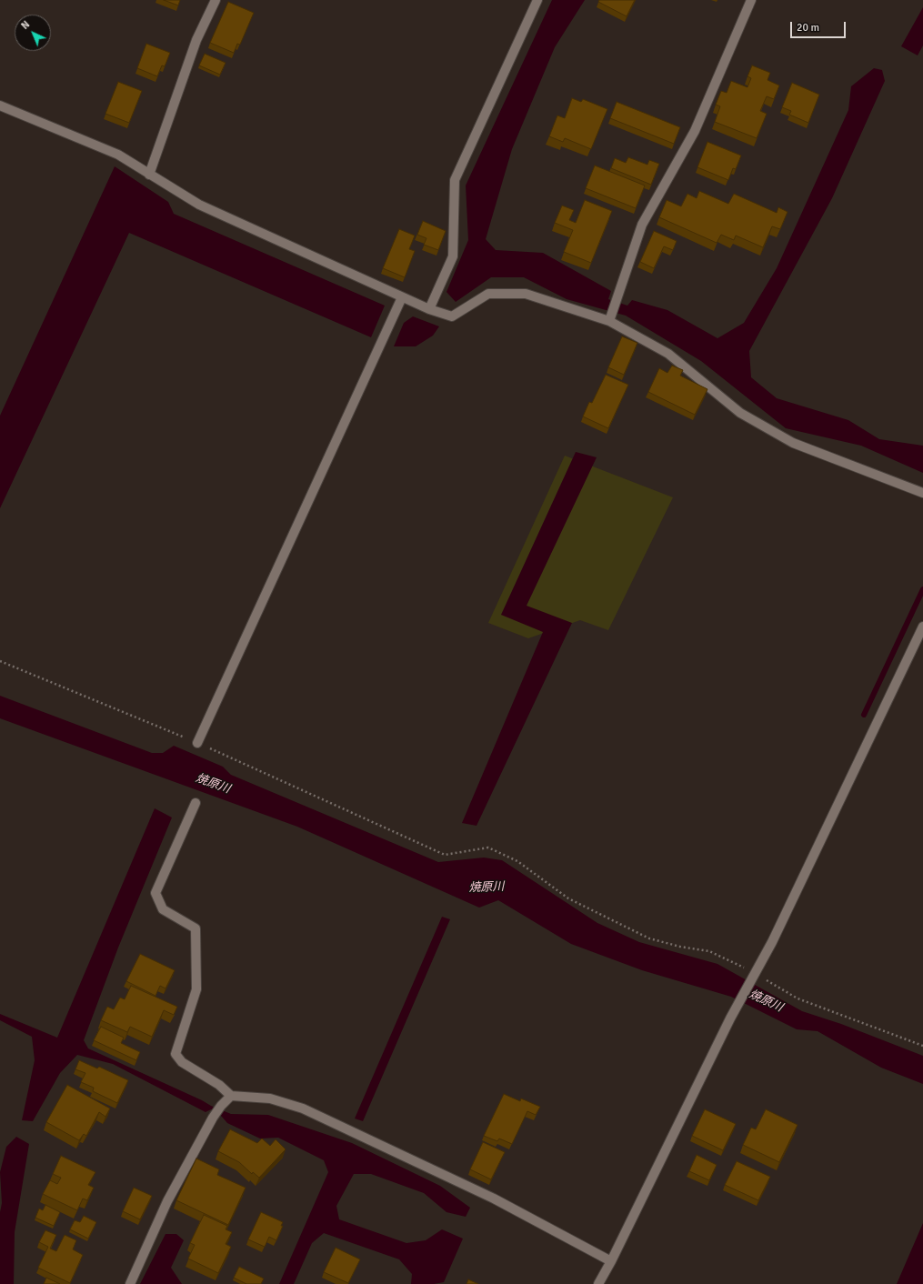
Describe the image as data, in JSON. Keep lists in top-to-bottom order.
{
  "water": ["焼原川"],
  "scale_bar": "20 m",
  "north": "top left"
}
